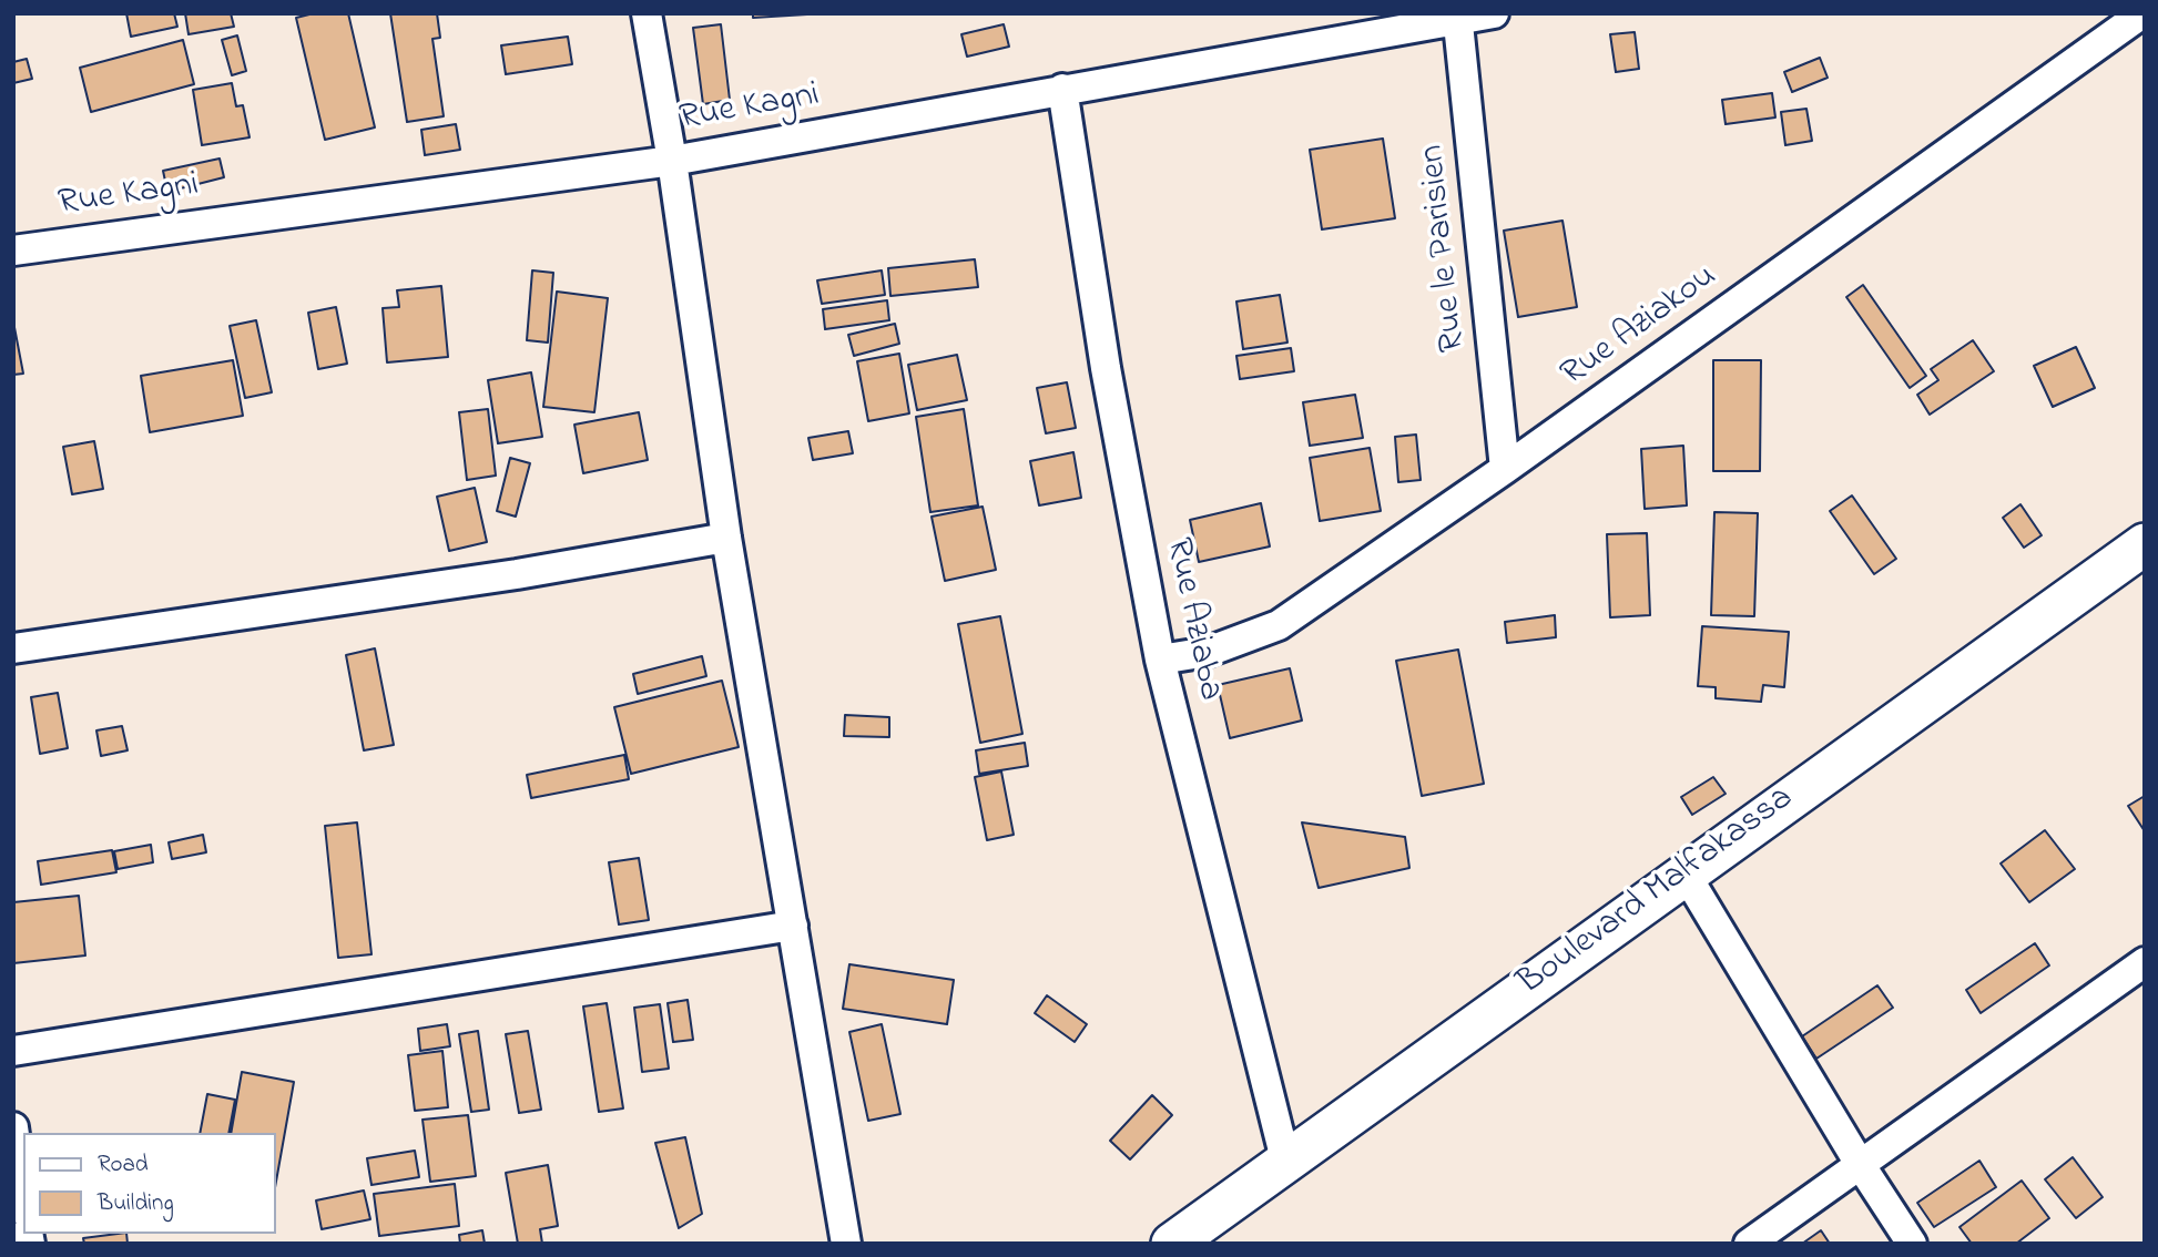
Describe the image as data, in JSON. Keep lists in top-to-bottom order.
{
  "streets": {
    "street": [
      "Rue Kagni",
      "Rue le Parisien",
      "Rue Aziakou",
      "Rue Aziaba",
      "Boulevard Malfakassa"
    ]
  },
  "crossings": [
    ["Rue Kagni", "Rue le Parisien"],
    ["Rue Kagni", "Rue Aziaba"],
    ["Rue le Parisien", "Rue Aziakou"],
    ["Rue Aziakou", "Rue Aziaba"],
    ["Rue Aziaba", "Boulevard Malfakassa"]
  ],
  "legend": ["Road", "Building"]
}
